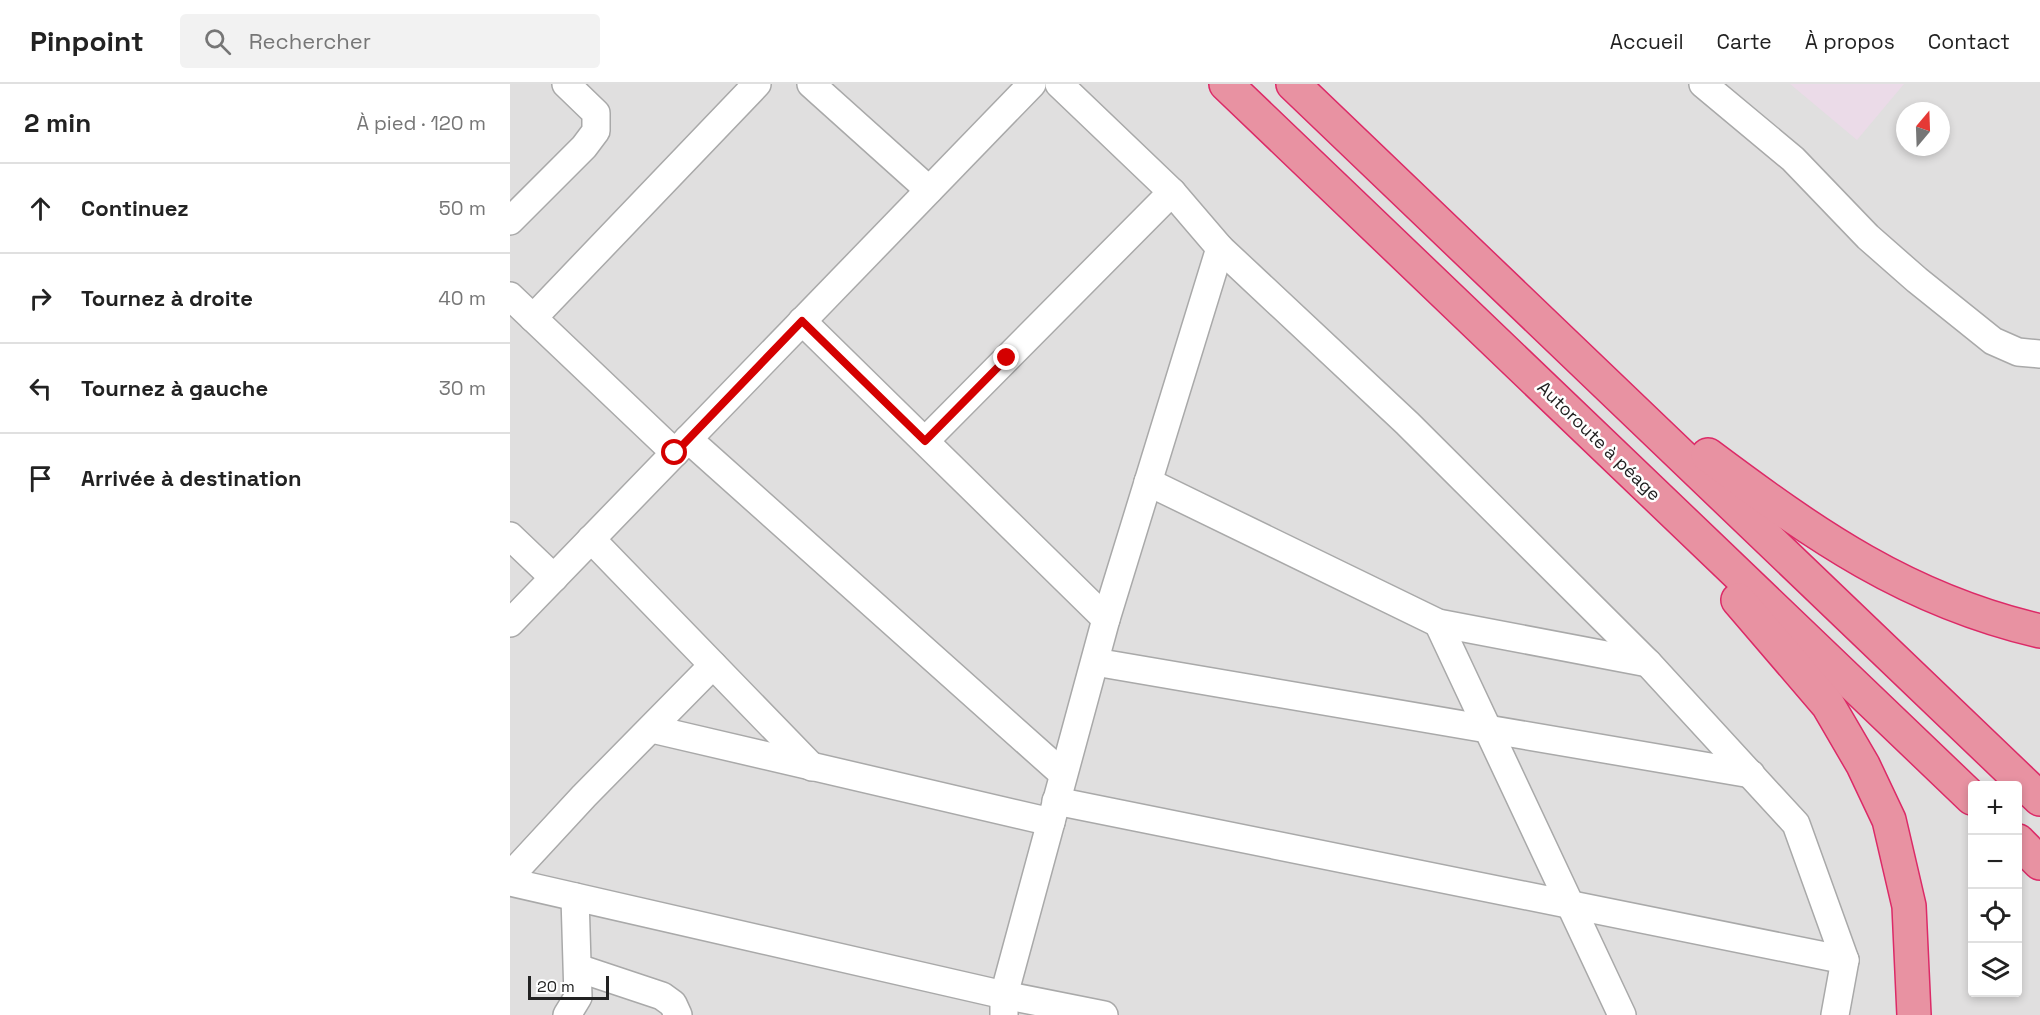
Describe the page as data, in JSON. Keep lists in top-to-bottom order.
{
  "streets": {
    "highway": ["Autoroute à péage"]
  },
  "scale_bar": "20 m",
  "north": "top",
  "page": {
    "header": "Pinpoint",
    "search": "Rechercher",
    "nav": [
      "Accueil",
      "Carte",
      "À propos",
      "Contact"
    ],
    "heading": ["2 min", "À pied · 120 m"],
    "list": [
      ["Continuez", "50 m"],
      ["Tournez à droite", "40 m"],
      ["Tournez à gauche", "30 m"],
      "Arrivée à destination"
    ],
    "map_buttons": ["+", "−"],
    "scale": "20 m"
  }
}
